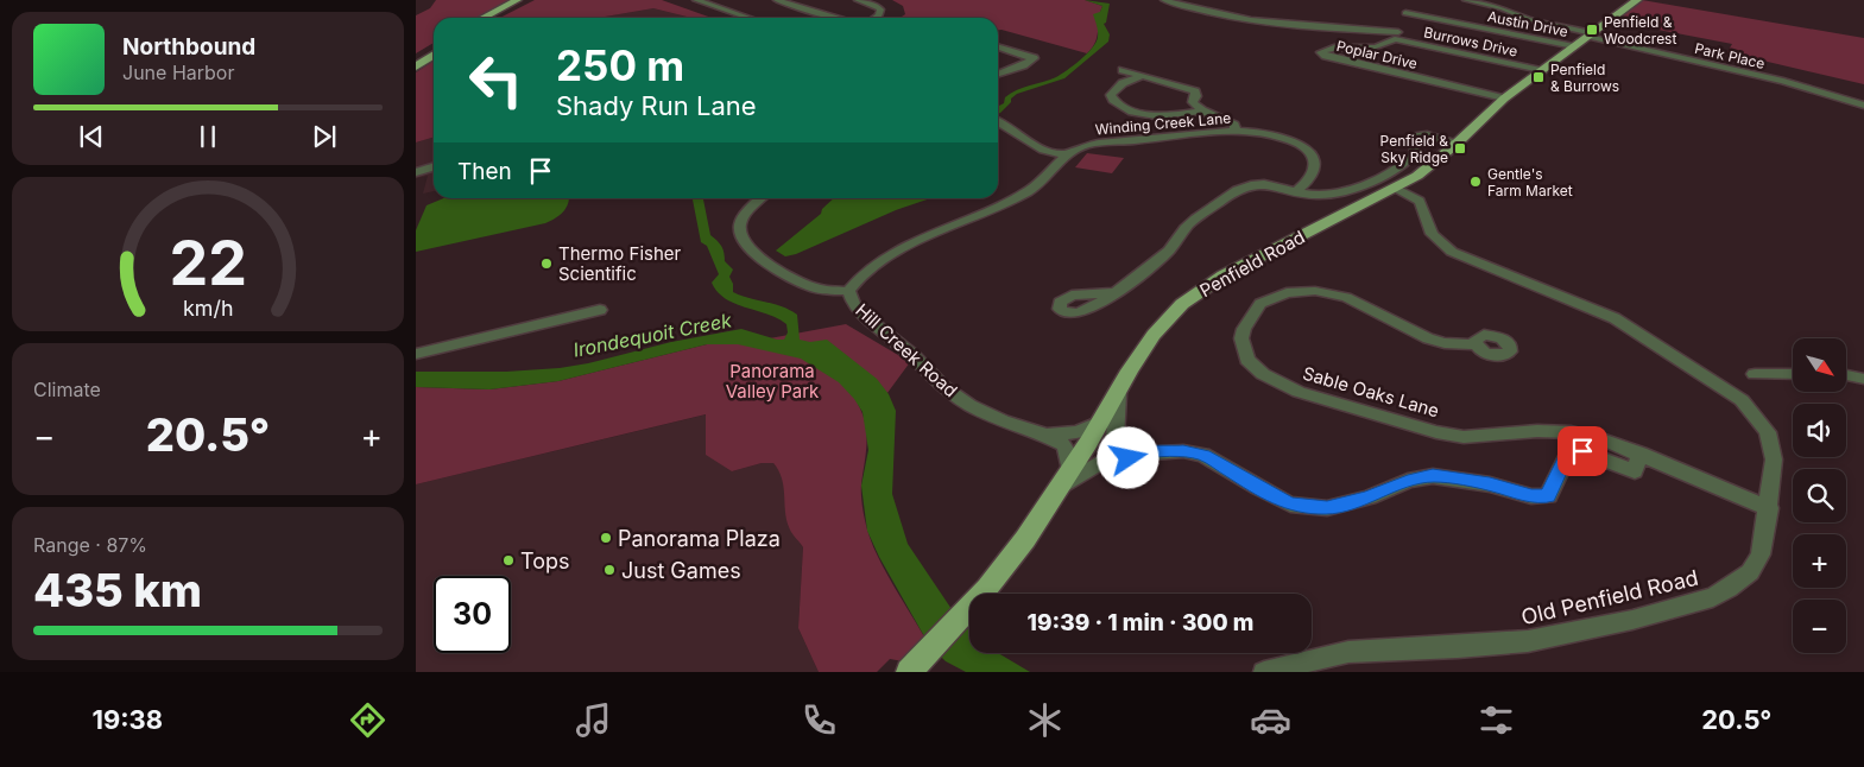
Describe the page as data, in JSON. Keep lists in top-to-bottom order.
{
  "streets": {
    "main road": ["Penfield Road"],
    "street": [
      "Austin Drive",
      "Burrows Drive",
      "Poplar Drive",
      "Park Place",
      "Winding Creek Lane",
      "Hill Creek Road",
      "Sable Oaks Lane",
      "Old Penfield Road"
    ]
  },
  "crossings": [
    ["Austin Drive", "Burrows Drive"],
    ["Austin Drive", "Poplar Drive"],
    ["Austin Drive", "Penfield Road"],
    ["Burrows Drive", "Poplar Drive"],
    ["Burrows Drive", "Penfield Road"],
    ["Poplar Drive", "Penfield Road"],
    ["Park Place", "Penfield Road"],
    ["Winding Creek Lane", "Hill Creek Road"],
    ["Penfield Road", "Hill Creek Road"],
    ["Penfield Road", "Old Penfield Road"],
    ["Sable Oaks Lane", "Old Penfield Road"]
  ],
  "water": ["Irondequoit Creek"],
  "parks": ["Panorama Valley Park"],
  "places": {
    "transit": ["Penfield & Woodcrest", "Penfield & Burrows", "Penfield & Sky Ridge"],
    "other": [
      "Gentle's Farm Market",
      "Thermo Fisher Scientific",
      "Panorama Plaza",
      "Tops",
      "Just Games"
    ]
  },
  "north": "bottom right",
  "page": {
    "turn": ["250 m", "Shady Run Lane"],
    "song": ["Northbound", "June Harbor"],
    "then": "Then",
    "map_buttons": ["+", "−"],
    "tile": [
      "Climate",
      ["Range · 87%", "435 km"]
    ],
    "heat": ["−", "20.5°", "+"],
    "limit": "30",
    "trip": "19:39 · 1 min · 300 m",
    "tabs": ["19:38", "20.5°"],
    "gauge": ["22", "km/h"]
  }
}
